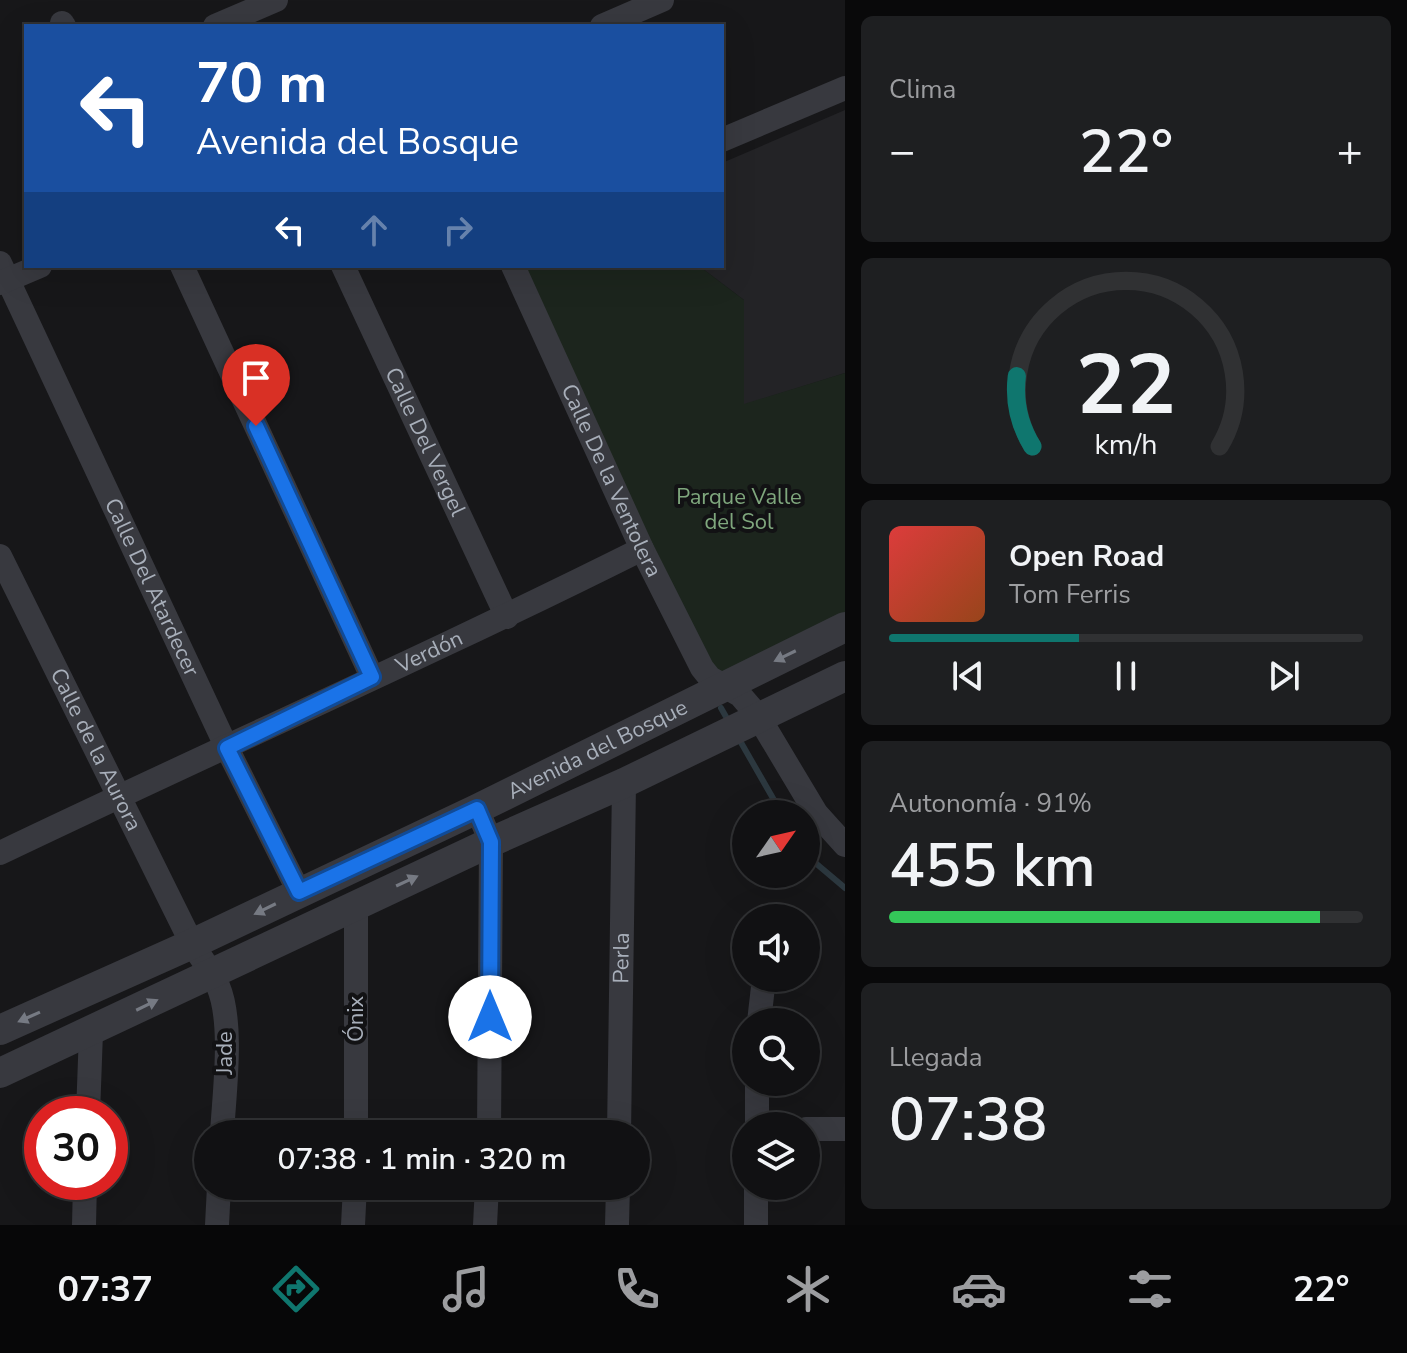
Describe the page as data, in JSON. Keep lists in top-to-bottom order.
{
  "streets": {
    "street": [
      "Calle Del Vergel",
      "Calle De la Ventolera",
      "Calle Del Atardecer",
      "Verdón",
      "Avenida del Bosque",
      "Calle de la Aurora",
      "Perla",
      "Ónix",
      "Jade"
    ]
  },
  "crossings": [
    ["Calle Del Vergel", "Verdón"],
    ["Calle De la Ventolera", "Verdón"],
    ["Calle De la Ventolera", "Avenida del Bosque"],
    ["Calle Del Atardecer", "Verdón"],
    ["Calle Del Atardecer", "Avenida del Bosque"],
    ["Verdón", "Calle de la Aurora"],
    ["Avenida del Bosque", "Calle de la Aurora"],
    ["Avenida del Bosque", "Perla"],
    ["Avenida del Bosque", "Ónix"],
    ["Avenida del Bosque", "Jade"],
    ["Calle de la Aurora", "Jade"]
  ],
  "parks": ["Parque Valle del Sol"],
  "north": "top right",
  "page": {
    "tile": [
      "Clima",
      ["Autonomía · 91%", "455 km"],
      ["Llegada", "07:38"]
    ],
    "turn": ["70 m", "Avenida del Bosque"],
    "heat": ["−", "22°", "+"],
    "song": ["Open Road", "Tom Ferris"],
    "limit": "30",
    "trip": "07:38 · 1 min · 320 m",
    "tabs": ["07:37", "22°"],
    "gauge": ["22", "km/h"]
  }
}
